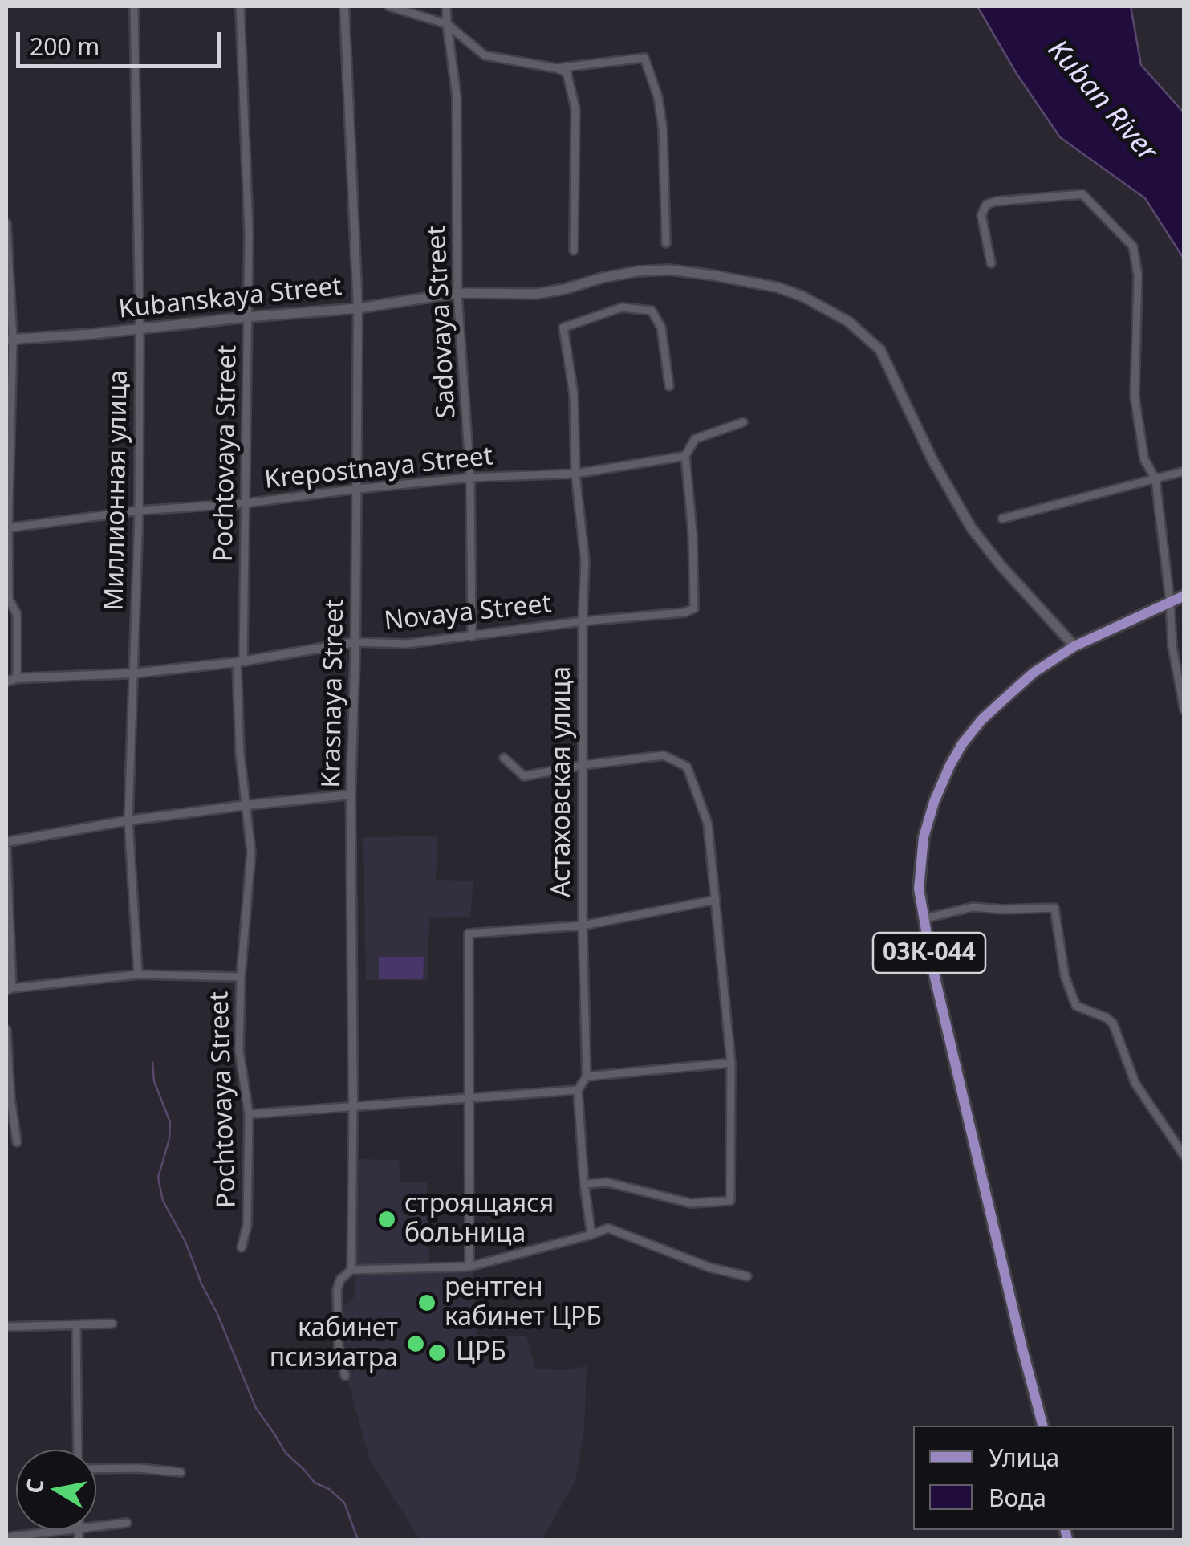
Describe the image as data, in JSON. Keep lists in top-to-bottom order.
{
  "streets": {
    "main road": ["Kubanskaya Street", "03К-044"],
    "street": [
      "Sadovaya Street",
      "Pochtovaya Street",
      "Krepostnaya Street",
      "Миллионная улица",
      "Novaya Street",
      "Krasnaya Street",
      "Астаховская улица"
    ]
  },
  "crossings": [
    ["Kubanskaya Street", "Sadovaya Street"],
    ["Kubanskaya Street", "Pochtovaya Street"],
    ["Kubanskaya Street", "Миллионная улица"],
    ["Kubanskaya Street", "Krasnaya Street"],
    ["Kubanskaya Street", "03К-044"],
    ["Sadovaya Street", "Krepostnaya Street"],
    ["Sadovaya Street", "Novaya Street"],
    ["Pochtovaya Street", "Krepostnaya Street"],
    ["Pochtovaya Street", "Novaya Street"],
    ["Krepostnaya Street", "Миллионная улица"],
    ["Krepostnaya Street", "Novaya Street"],
    ["Krepostnaya Street", "Krasnaya Street"],
    ["Krepostnaya Street", "Астаховская улица"],
    ["Миллионная улица", "Novaya Street"],
    ["Novaya Street", "Krasnaya Street"],
    ["Novaya Street", "Астаховская улица"]
  ],
  "water": ["Kuban River"],
  "places": [
    "строящаяся больница",
    "рентген кабинет ЦРБ",
    "кабинет псизиатра",
    "ЦРБ"
  ],
  "legend": ["Улица", "Вода"],
  "scale_bar": "200 m",
  "north": "left"
}
